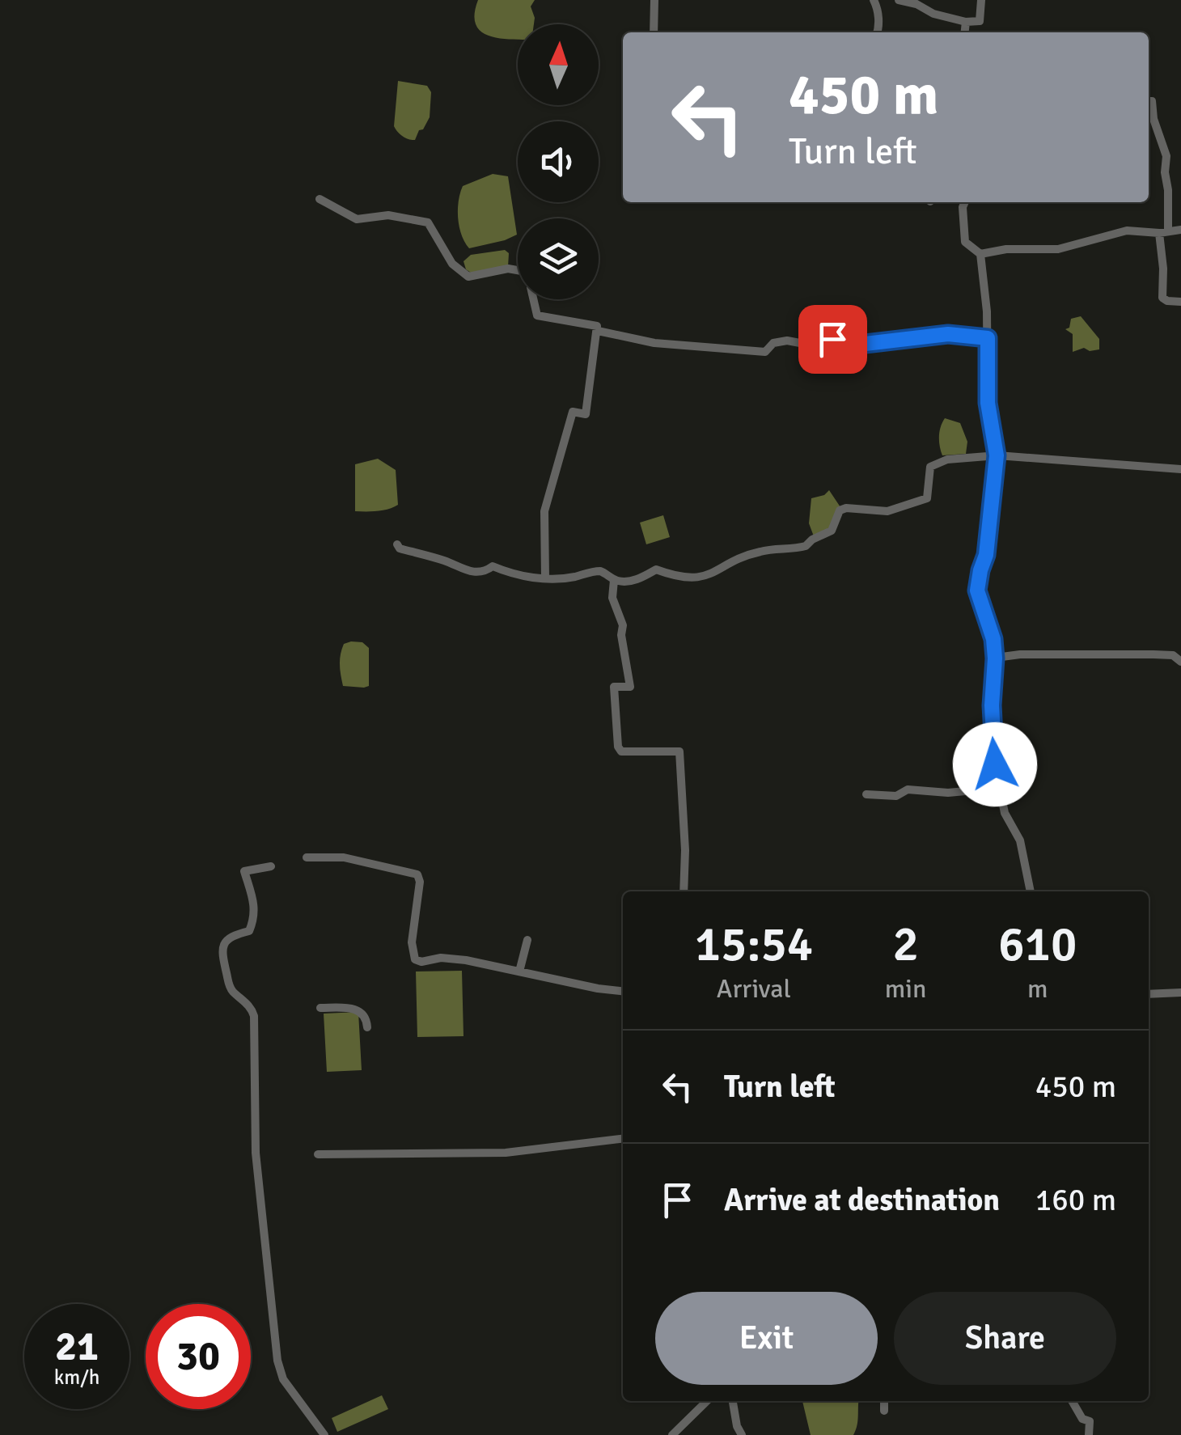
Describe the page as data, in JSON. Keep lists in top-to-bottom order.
{
  "north": "top",
  "page": {
    "turn": ["450 m", "Turn left"],
    "eta": [
      "15:54",
      "Arrival",
      "2",
      "min",
      "610",
      "m"
    ],
    "list": [
      {
        "name": "Turn left",
        "value": "450 m"
      },
      {
        "name": "Arrive at destination",
        "value": "160 m"
      }
    ],
    "buttons": ["Exit", "Share"],
    "speed": "21 km/h",
    "limit": "30"
  }
}
